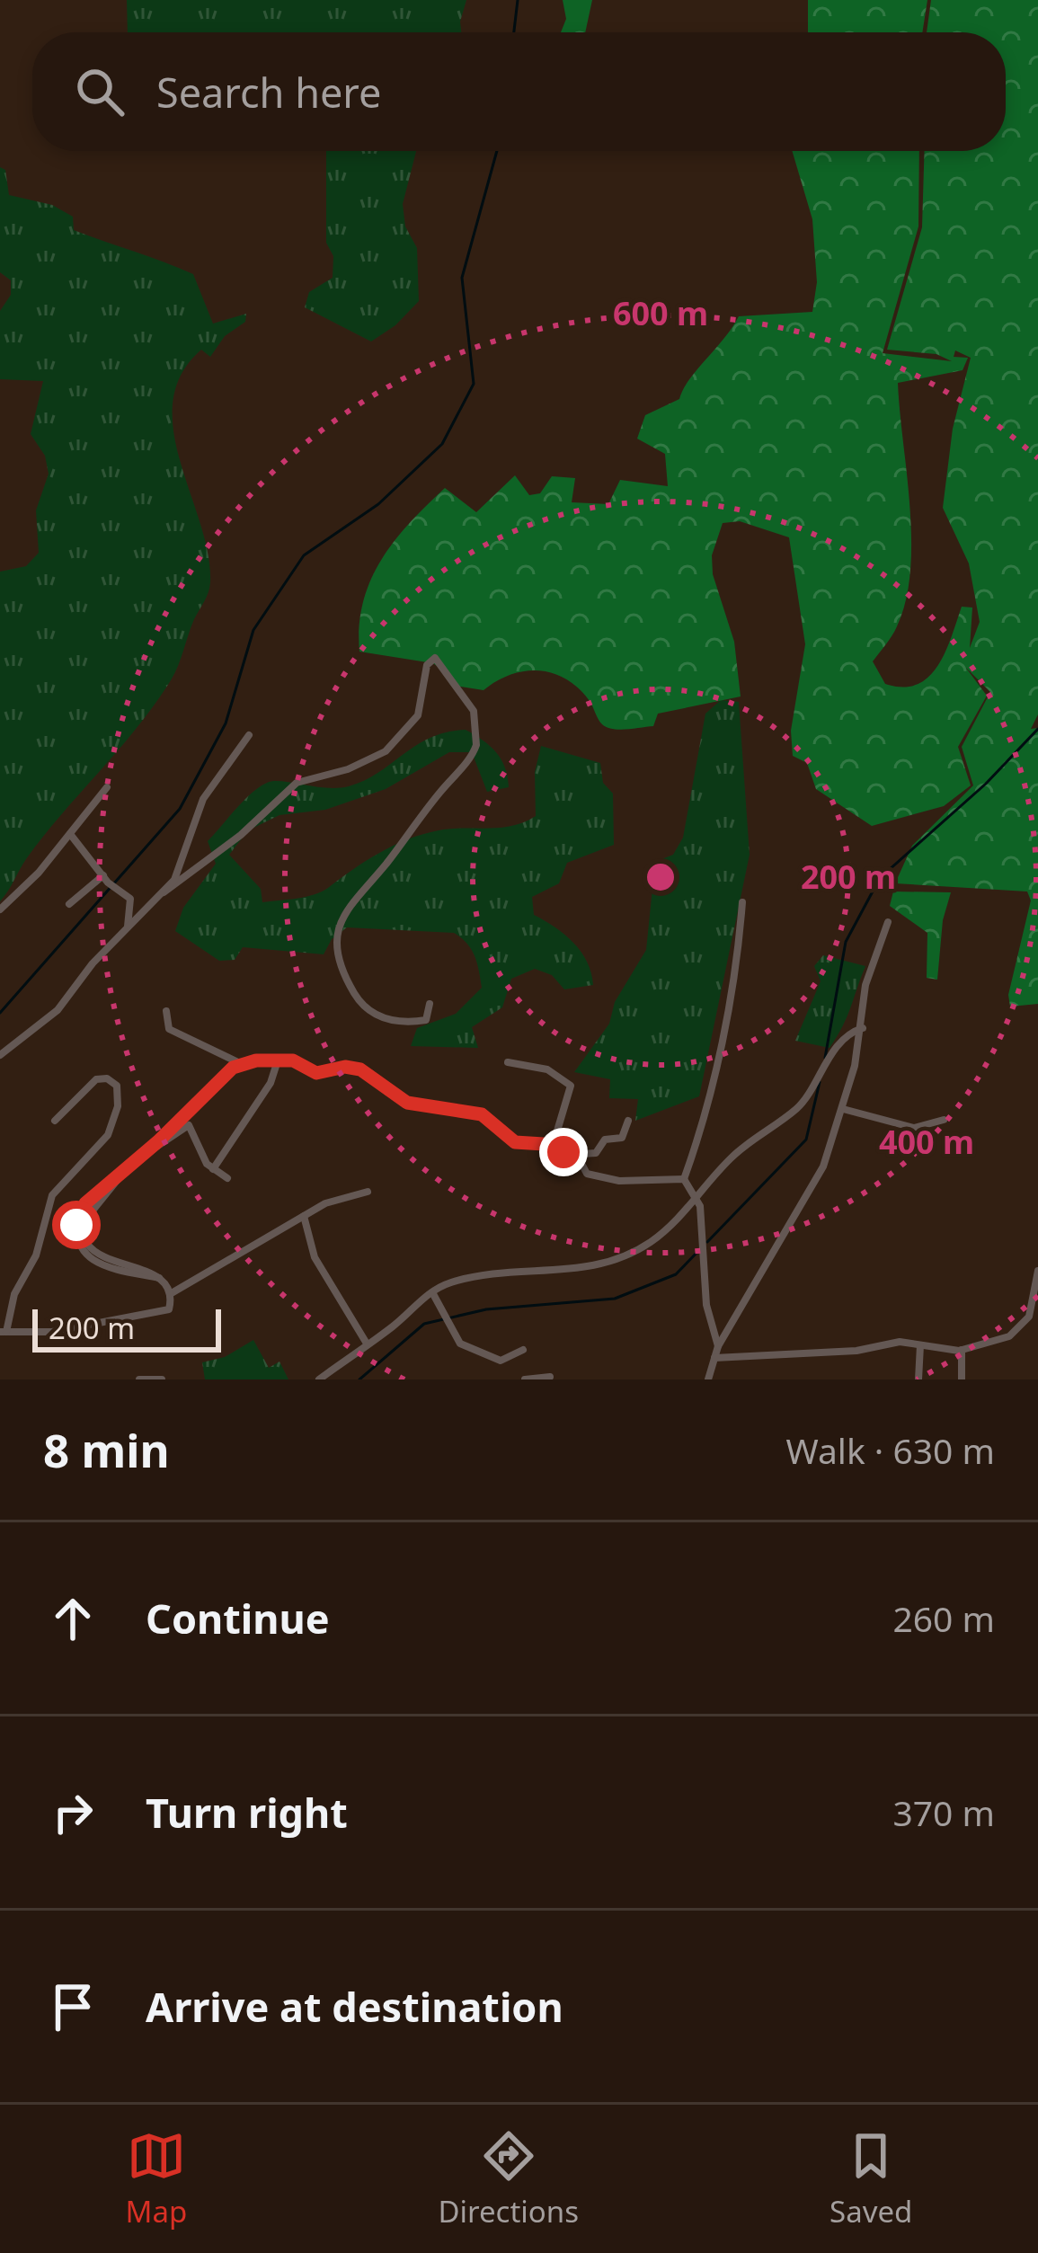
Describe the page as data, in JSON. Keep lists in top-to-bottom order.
{
  "scale_bar": "200 m",
  "page": {
    "search": "Search here",
    "scale": "200 m",
    "heading": ["8 min", "Walk · 630 m"],
    "list": [
      ["Continue", "260 m"],
      ["Turn right", "370 m"],
      "Arrive at destination"
    ],
    "nav": ["Map", "Directions", "Saved"]
  },
  "rings": ["600 m", "200 m", "400 m"]
}
